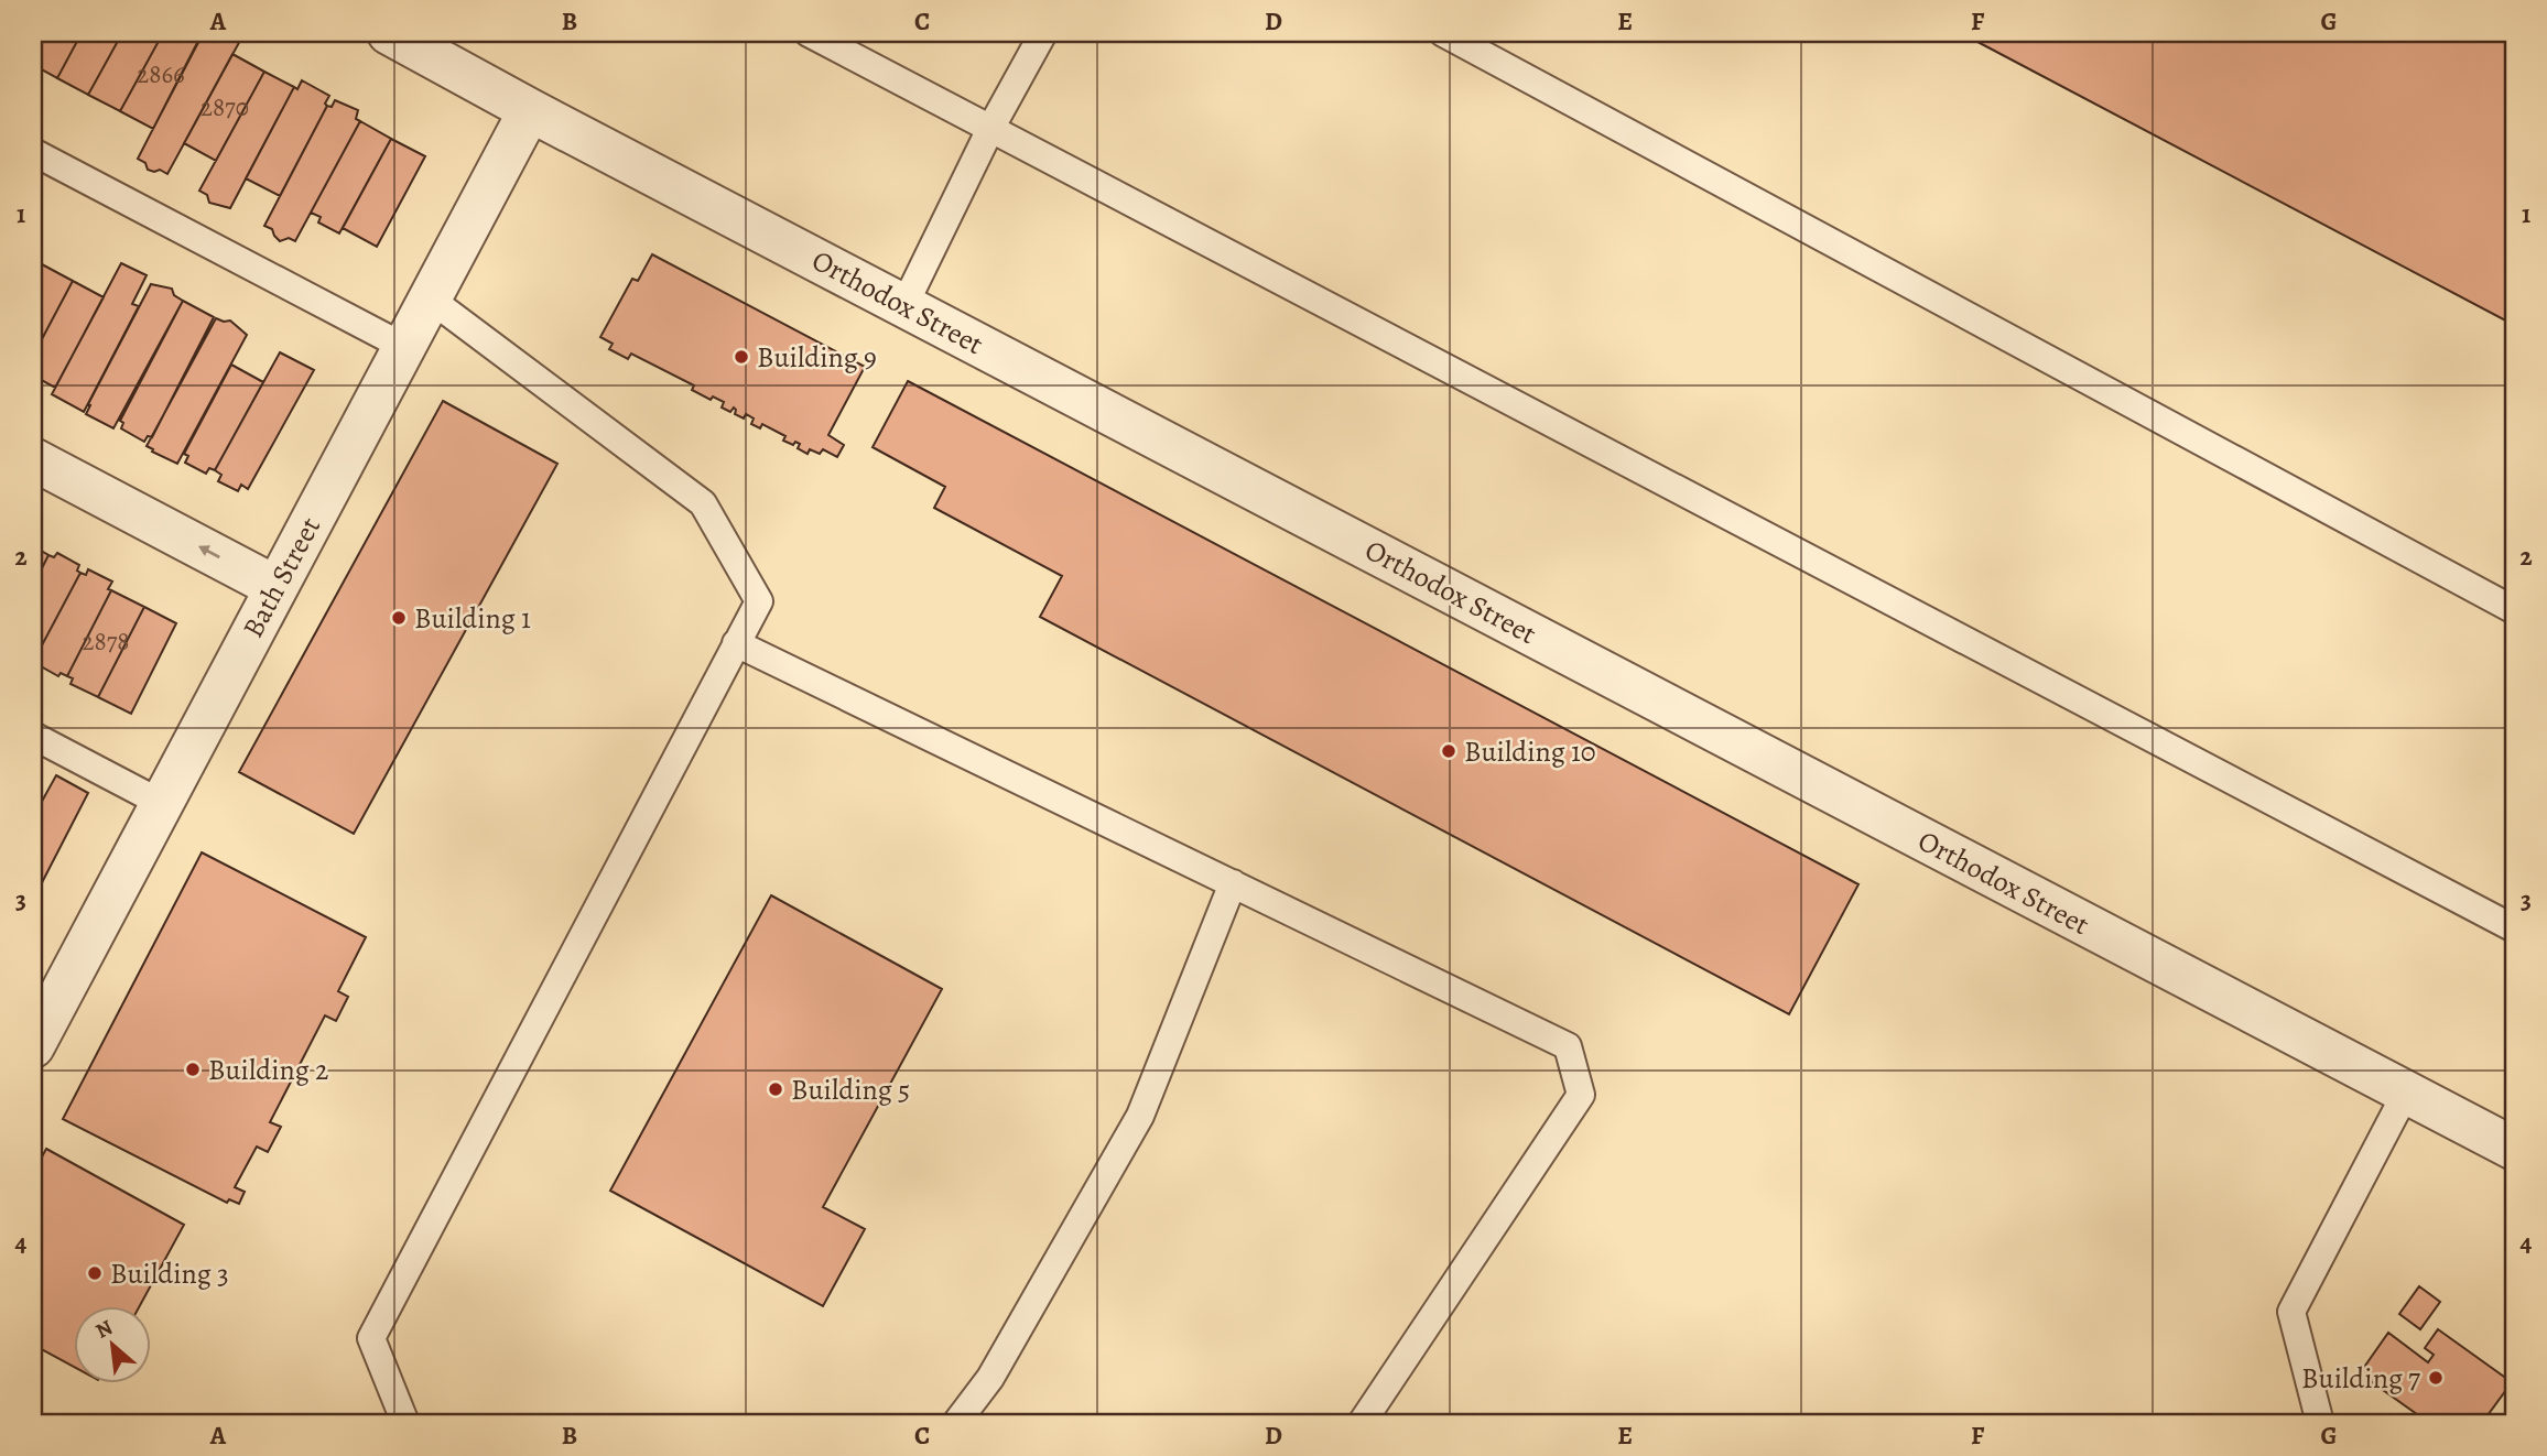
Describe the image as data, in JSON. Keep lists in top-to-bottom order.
{
  "streets": {
    "street": ["Orthodox Street", "Bath Street"]
  },
  "crossings": [
    ["Orthodox Street", "Bath Street"]
  ],
  "places": [
    "Building 9",
    "Building 1",
    "Building 10",
    "Building 2",
    "Building 5",
    "Building 3",
    "Building 7"
  ],
  "house_numbers": ["2866", "2870", "2878"],
  "north": "top left",
  "grid": {
    "columns": [
      "A",
      "B",
      "C",
      "D",
      "E",
      "F",
      "G"
    ],
    "rows": [
      "1",
      "2",
      "3",
      "4"
    ]
  }
}
